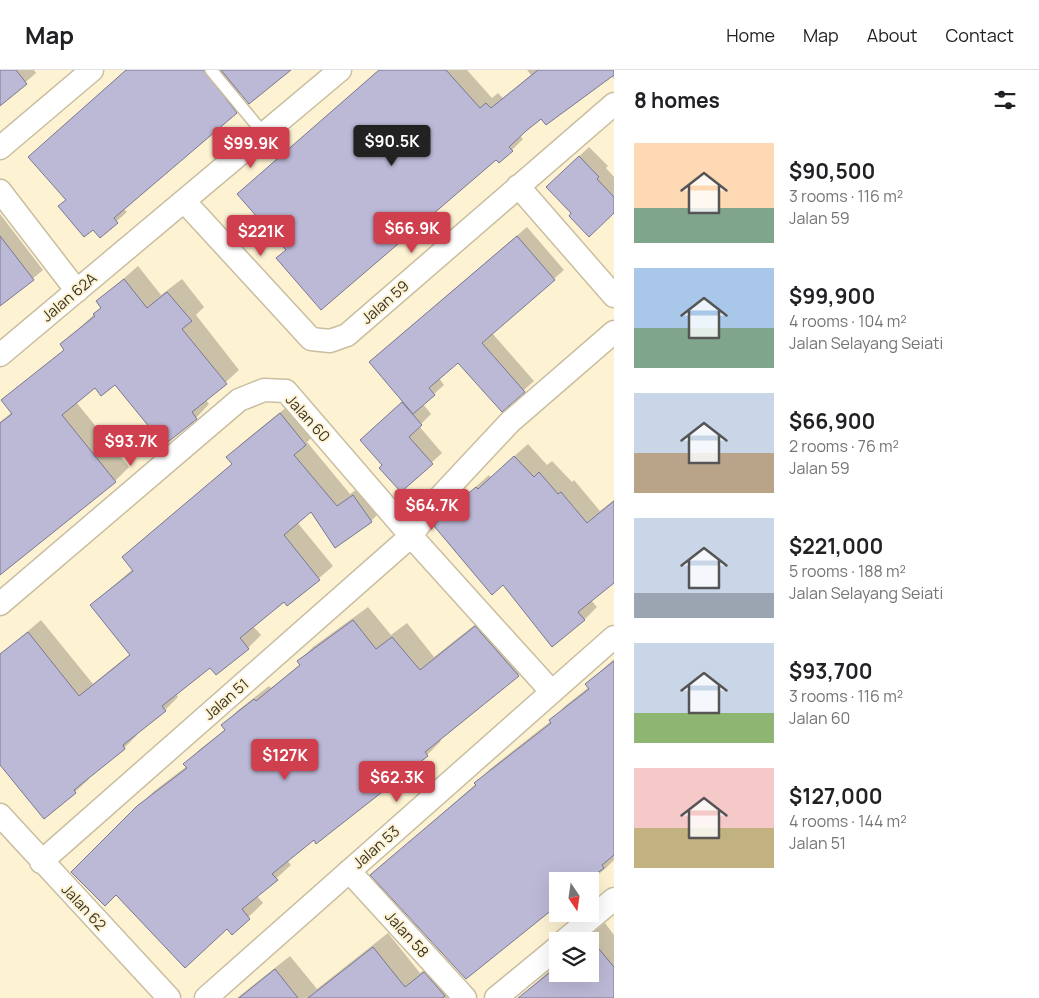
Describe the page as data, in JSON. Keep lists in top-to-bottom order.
{
  "streets": {
    "street": [
      "Jalan 62A",
      "Jalan 59",
      "Jalan 60",
      "Jalan 51",
      "Jalan 53",
      "Jalan 62",
      "Jalan 58"
    ]
  },
  "crossings": [
    ["Jalan 62A", "Jalan 59"],
    ["Jalan 60", "Jalan 51"],
    ["Jalan 60", "Jalan 53"],
    ["Jalan 51", "Jalan 62"],
    ["Jalan 53", "Jalan 58"]
  ],
  "north": "bottom",
  "page": {
    "header": "Map",
    "nav": [
      "Home",
      "Map",
      "About",
      "Contact"
    ],
    "heading": "8 homes",
    "price": [
      "$90.5K",
      "$99.9K",
      "$66.9K",
      "$221K",
      "$93.7K",
      "$64.7K",
      "$127K",
      "$62.3K"
    ],
    "list": [
      {
        "name": "$90,500",
        "note": "3 rooms · 116 m² · Jalan 59"
      },
      {
        "name": "$99,900",
        "note": "4 rooms · 104 m² · Jalan Selayang Seiati"
      },
      {
        "name": "$66,900",
        "note": "2 rooms · 76 m² · Jalan 59"
      },
      {
        "name": "$221,000",
        "note": "5 rooms · 188 m² · Jalan Selayang Seiati"
      },
      {
        "name": "$93,700",
        "note": "3 rooms · 116 m² · Jalan 60"
      },
      {
        "name": "$127,000",
        "note": "4 rooms · 144 m² · Jalan 51"
      }
    ]
  }
}
